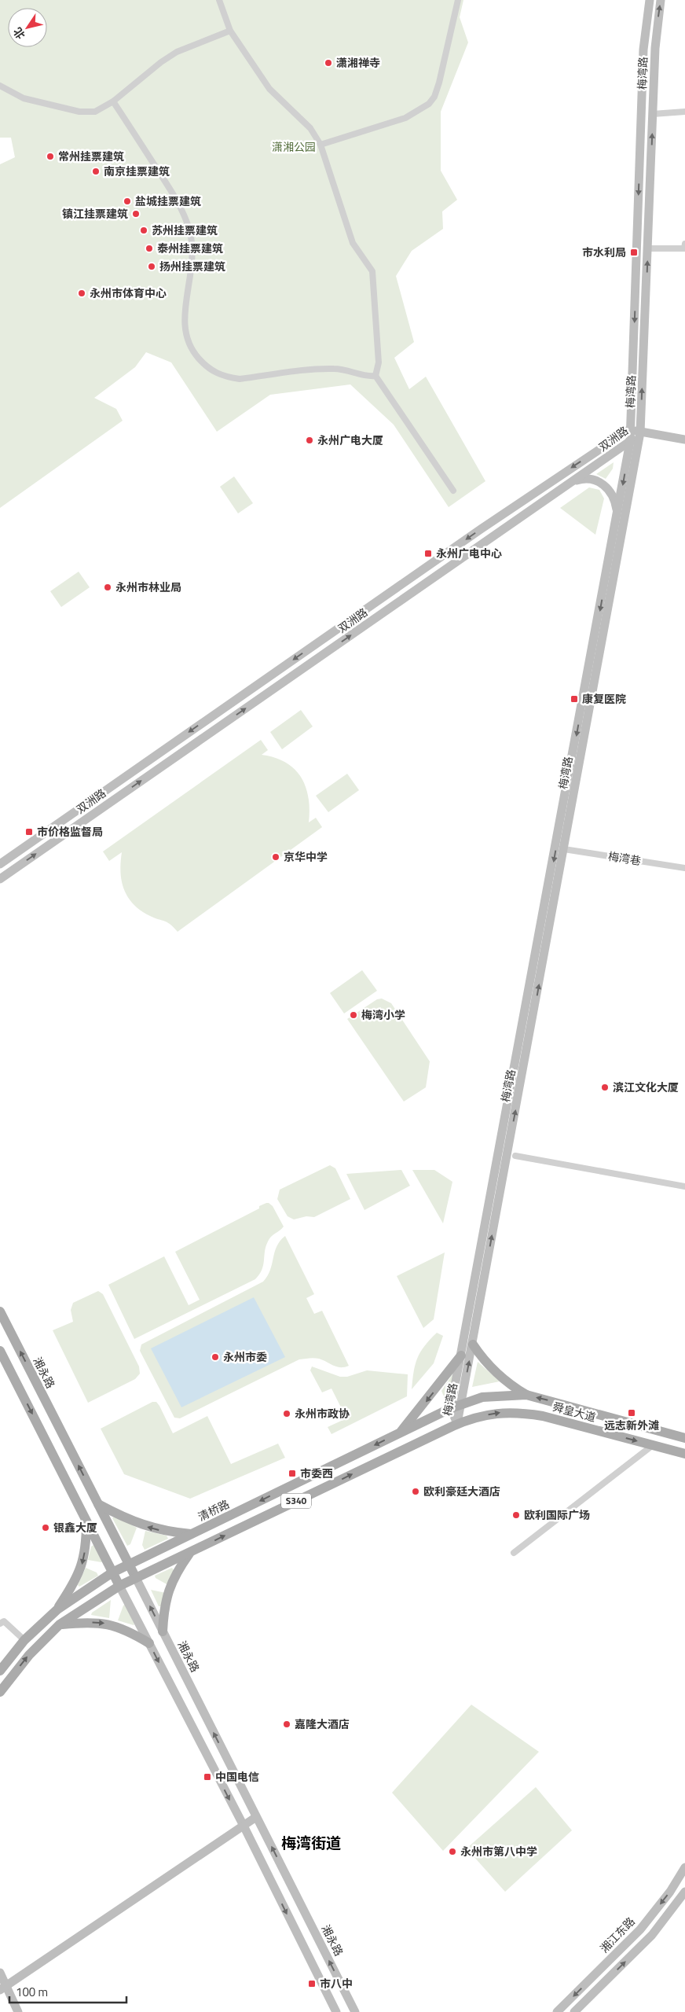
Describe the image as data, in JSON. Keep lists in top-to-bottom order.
{
  "streets": {
    "main road": [
      "湘永路",
      "舜皇大道",
      "S340",
      "清桥路"
    ],
    "street": [
      "梅湾路",
      "双洲路",
      "梅湾巷",
      "湘江东路"
    ]
  },
  "crossings": [
    ["梅湾路", "双洲路"],
    ["梅湾路", "梅湾巷"],
    ["梅湾路", "舜皇大道"],
    ["梅湾路", "S340"],
    ["梅湾路", "清桥路"],
    ["湘永路", "S340"],
    ["湘永路", "清桥路"],
    ["舜皇大道", "S340"],
    ["舜皇大道", "清桥路"]
  ],
  "one_way": ["湘永路"],
  "districts": ["梅湾街道"],
  "parks": ["潇湘公园"],
  "places": {
    "other": [
      "潇湘禅寺",
      "常州挂票建筑",
      "南京挂票建筑",
      "盐城挂票建筑",
      "镇江挂票建筑",
      "苏州挂票建筑",
      "泰州挂票建筑",
      "扬州挂票建筑",
      "永州市体育中心",
      "永州广电大厦",
      "永州市林业局",
      "京华中学",
      "梅湾小学",
      "滨江文化大厦",
      "永州市委",
      "永州市政协",
      "欧利豪廷大酒店",
      "欧利国际广场",
      "银鑫大厦",
      "嘉隆大酒店",
      "永州市第八中学"
    ],
    "transit": [
      "市水利局",
      "永州广电中心",
      "康复医院",
      "市价格监督局",
      "远志新外滩",
      "市委西",
      "中国电信",
      "市八中"
    ]
  },
  "scale_bar": "100 m",
  "north": "bottom left"
}
